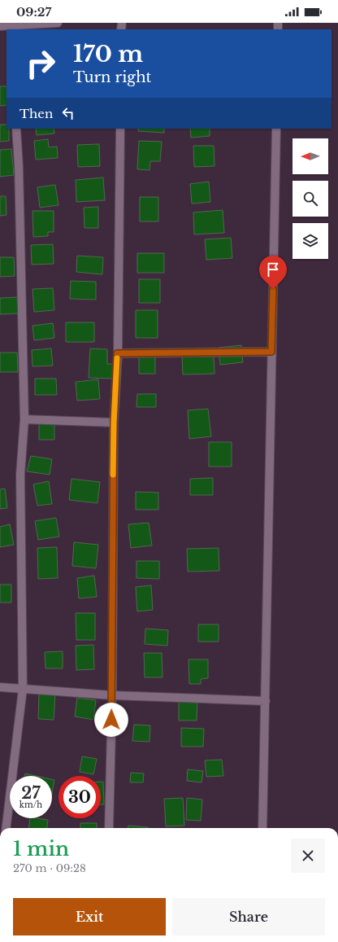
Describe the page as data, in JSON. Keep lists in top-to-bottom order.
{
  "north": "left",
  "page": {
    "status": "09:27",
    "turn": ["170 m", "Turn right"],
    "then": "Then",
    "speed": "27 km/h",
    "limit": "30",
    "heading": ["1 min", "270 m · 09:28"],
    "buttons": ["Exit", "Share"]
  }
}
